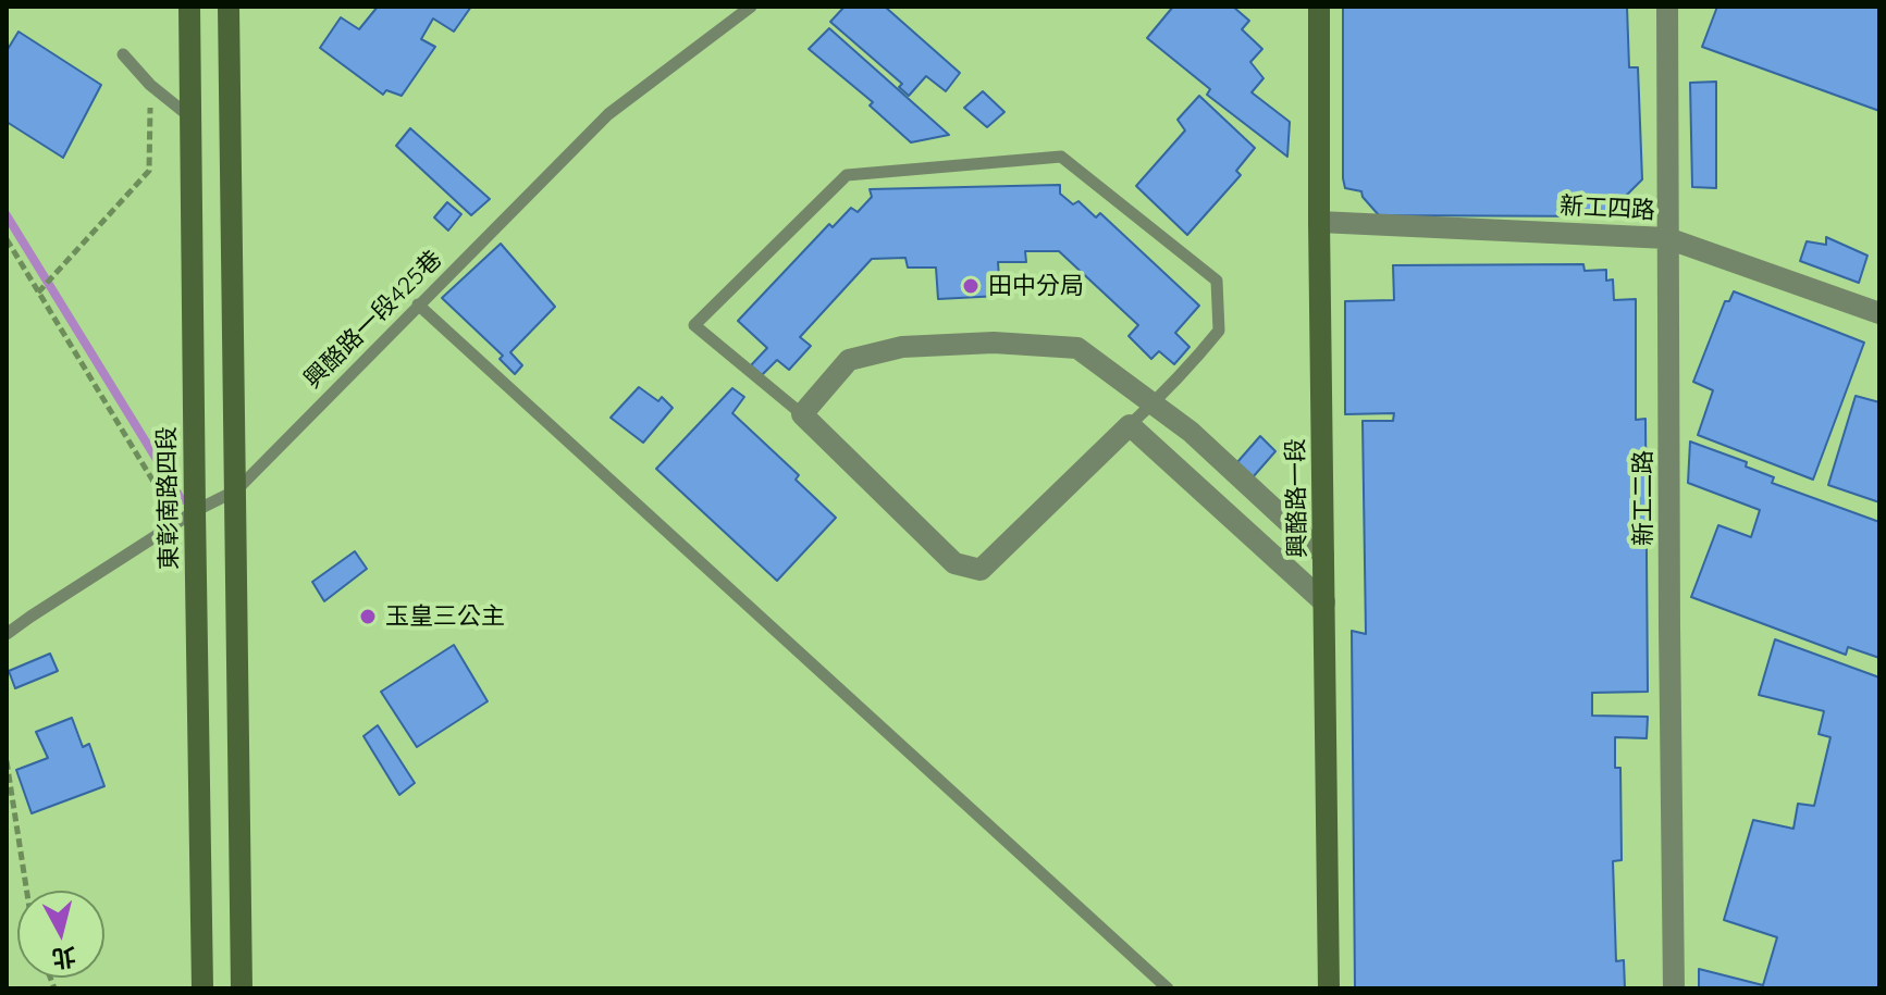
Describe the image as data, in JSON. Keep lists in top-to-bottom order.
{
  "streets": {
    "street": [
      "新工四路",
      "東彰南路四段",
      "興酪路一段",
      "新工二路"
    ],
    "lane": ["興酪路一段425巷"]
  },
  "crossings": [
    ["新工四路", "興酪路一段"],
    ["新工四路", "新工二路"],
    ["興酪路一段425巷", "東彰南路四段"]
  ],
  "places": ["田中分局", "玉皇三公主"],
  "north": "bottom"
}
